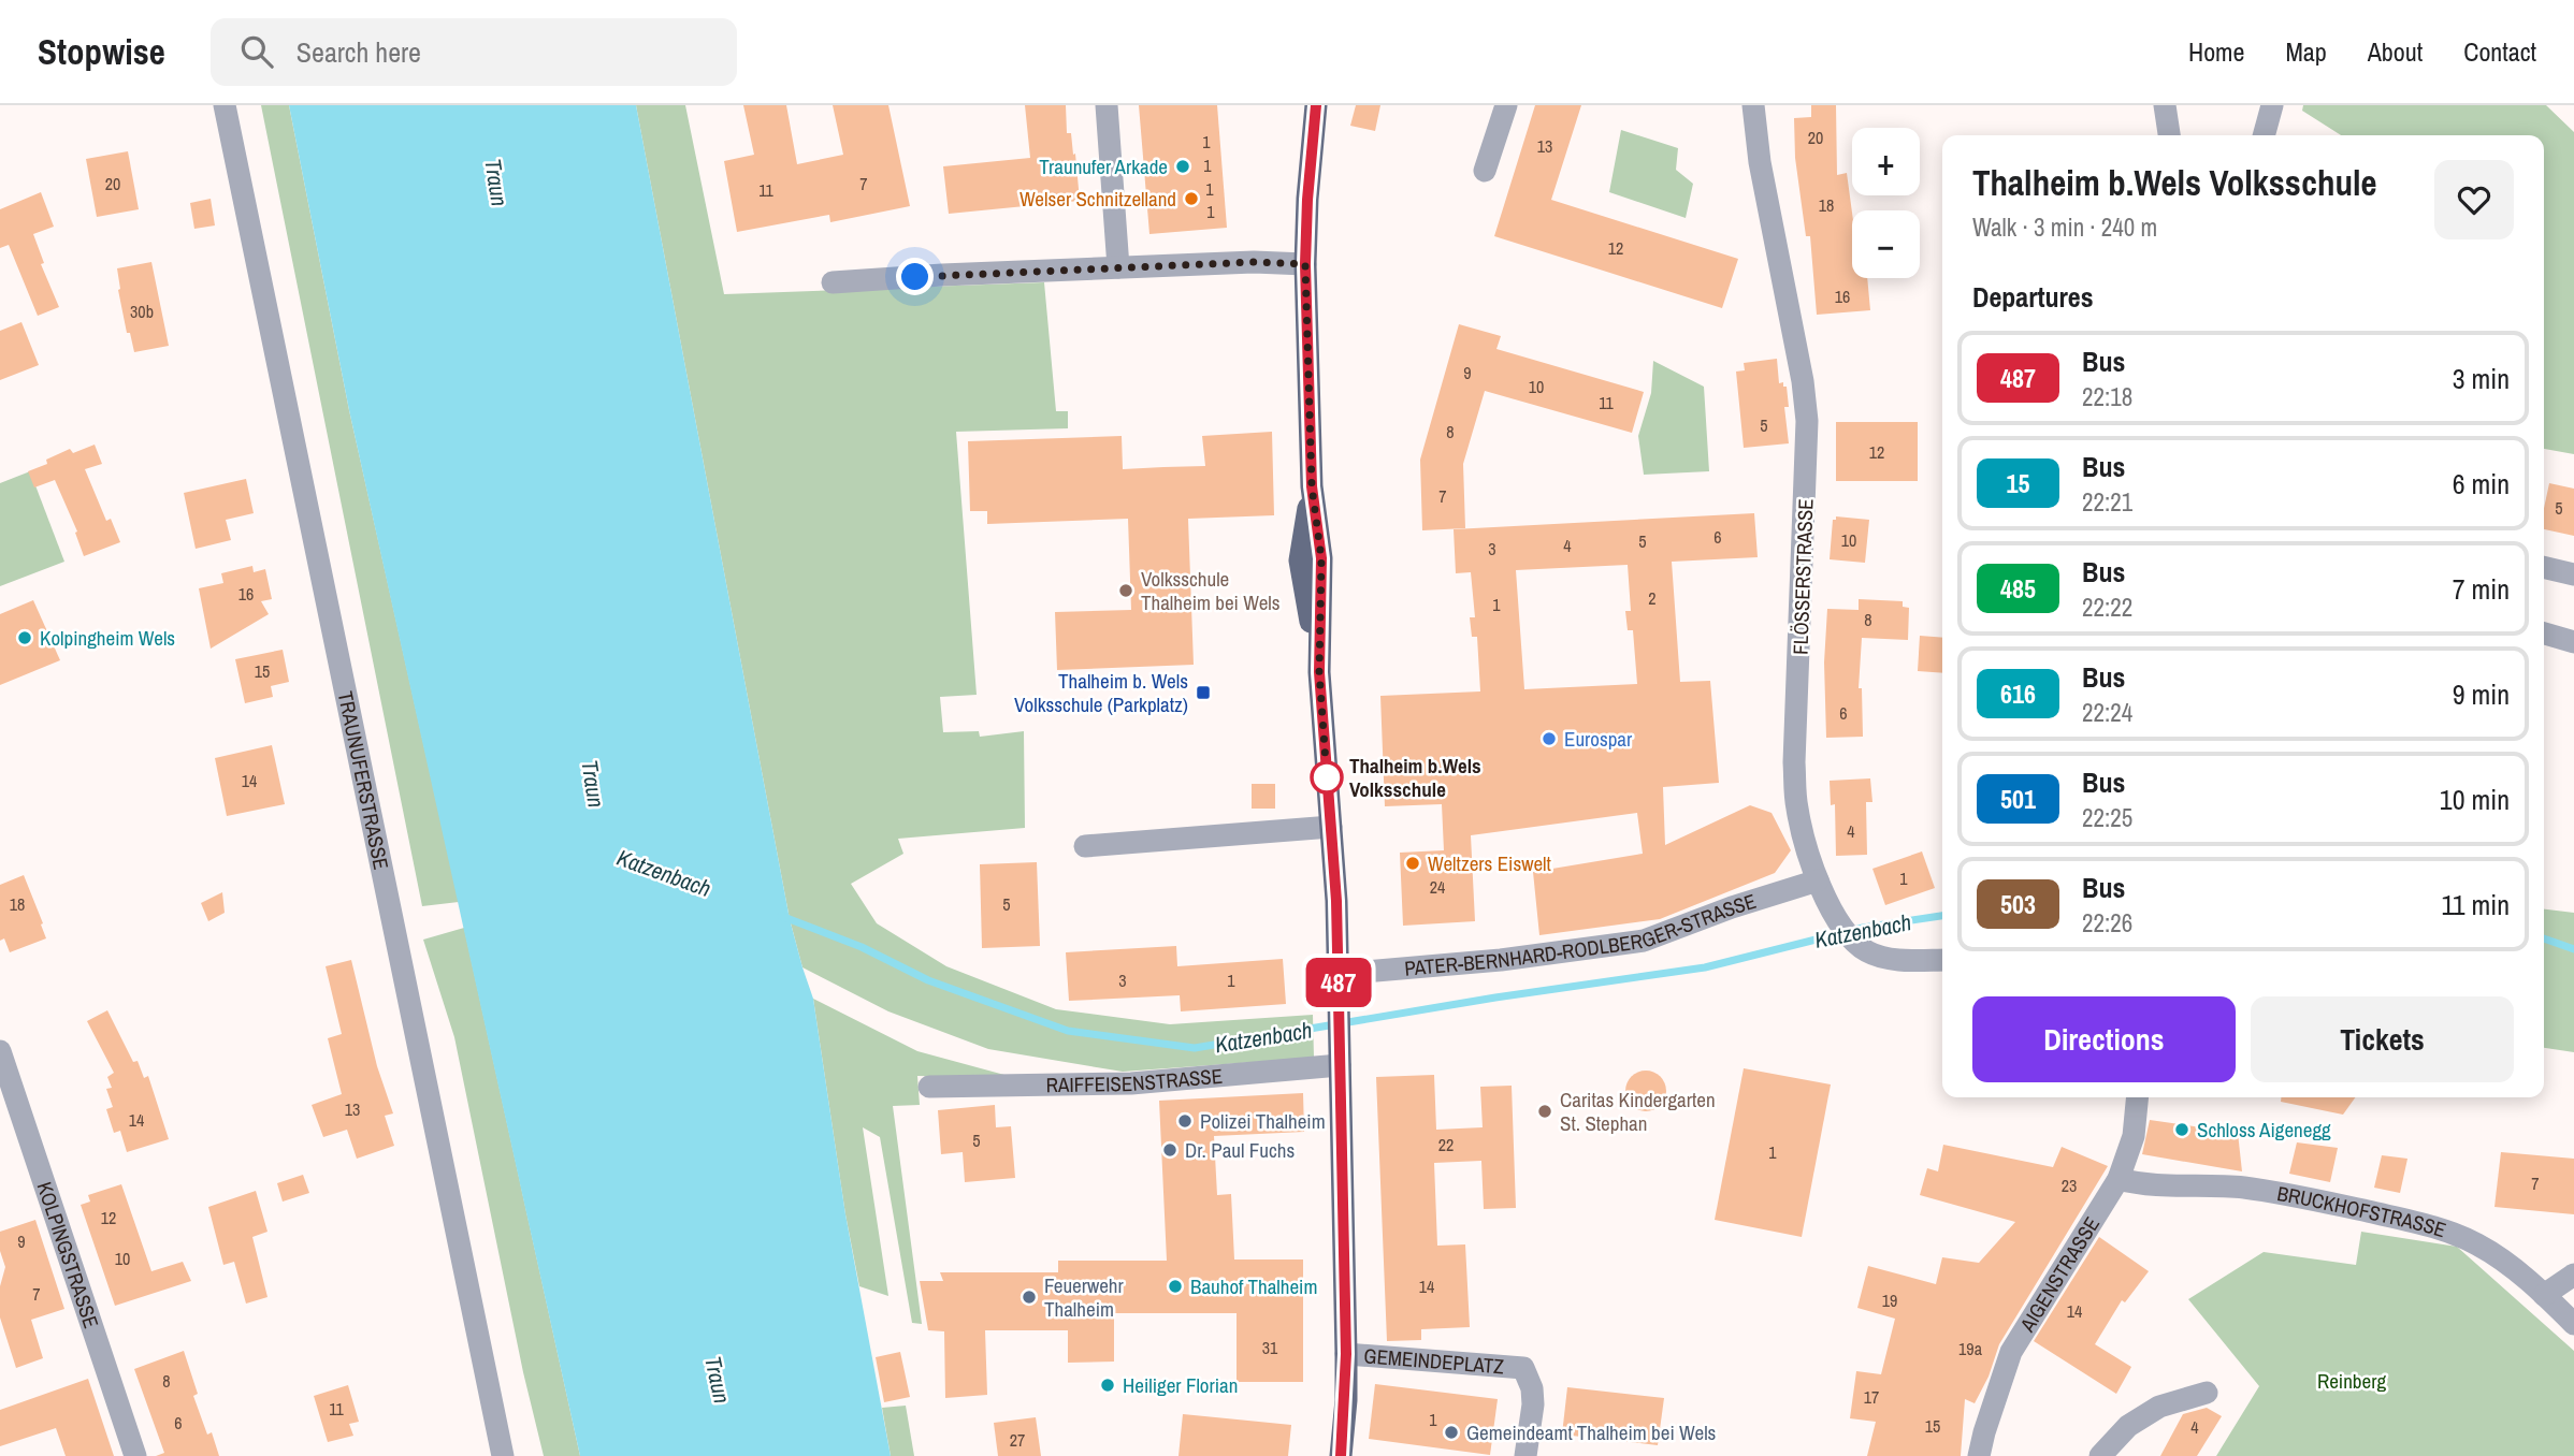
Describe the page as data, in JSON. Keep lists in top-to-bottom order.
{
  "streets": {
    "street": [
      "FLÖSSERSTRASSE",
      "TRAUNUFERSTRASSE",
      "PATER-BERNHARD-RODLBERGER-STRASSE",
      "RAIFFEISENSTRASSE",
      "BRUCKHOFSTRASSE",
      "KOLPINGSTRASSE",
      "AIGENSTRASSE",
      "GEMEINDEPLATZ"
    ]
  },
  "crossings": [
    ["FLÖSSERSTRASSE", "PATER-BERNHARD-RODLBERGER-STRASSE"],
    ["BRUCKHOFSTRASSE", "AIGENSTRASSE"]
  ],
  "water": ["Traun", "Katzenbach"],
  "parks": ["Reinberg"],
  "places": {
    "other": [
      "Traunufer Arkade",
      "Welser Schnitzelland",
      "Volksschule Thalheim bei Wels",
      "Kolpingheim Wels",
      "Eurospar",
      "Thalheim b.Wels Volksschule",
      "Weltzers Eiswelt",
      "Caritas Kindergarten St. Stephan",
      "Polizei Thalheim",
      "Schloss Aigenegg",
      "Dr. Paul Fuchs",
      "Bauhof Thalheim",
      "Feuerwehr Thalheim",
      "Heiliger Florian",
      "Gemeindeamt Thalheim bei Wels"
    ],
    "transit": ["Thalheim b. Wels Volksschule (Parkplatz)"]
  },
  "lines": ["bus line 487"],
  "house_numbers": [
    "20",
    "1",
    "13",
    "1",
    "20",
    "7",
    "1",
    "11",
    "18",
    "1",
    "12",
    "16",
    "30b",
    "9",
    "10",
    "11",
    "5",
    "8",
    "12",
    "7",
    "5",
    "6",
    "10",
    "5",
    "4",
    "3",
    "16",
    "2",
    "1",
    "8",
    "15",
    "6",
    "14",
    "4",
    "1",
    "24",
    "18",
    "5",
    "3",
    "1",
    "13",
    "14",
    "5",
    "22",
    "1",
    "7",
    "23",
    "12",
    "9",
    "10",
    "14",
    "7",
    "19",
    "14",
    "31",
    "19a",
    "8",
    "17",
    "11",
    "1",
    "6",
    "15",
    "4",
    "27"
  ],
  "page": {
    "header": "Stopwise",
    "search": "Search here",
    "nav": [
      "Home",
      "Map",
      "About",
      "Contact"
    ],
    "on_map": "487",
    "map_buttons": ["+", "−"],
    "heading": [
      ["Thalheim b.Wels Volksschule", "Walk · 3 min · 240 m"],
      "Departures"
    ],
    "list": [
      {
        "mark": "487",
        "name": "Bus",
        "note": "22:18",
        "value": "3 min"
      },
      {
        "mark": "15",
        "name": "Bus",
        "note": "22:21",
        "value": "6 min"
      },
      {
        "mark": "485",
        "name": "Bus",
        "note": "22:22",
        "value": "7 min"
      },
      {
        "mark": "616",
        "name": "Bus",
        "note": "22:24",
        "value": "9 min"
      },
      {
        "mark": "501",
        "name": "Bus",
        "note": "22:25",
        "value": "10 min"
      },
      {
        "mark": "503",
        "name": "Bus",
        "note": "22:26",
        "value": "11 min"
      }
    ],
    "buttons": ["Directions", "Tickets"]
  }
}
